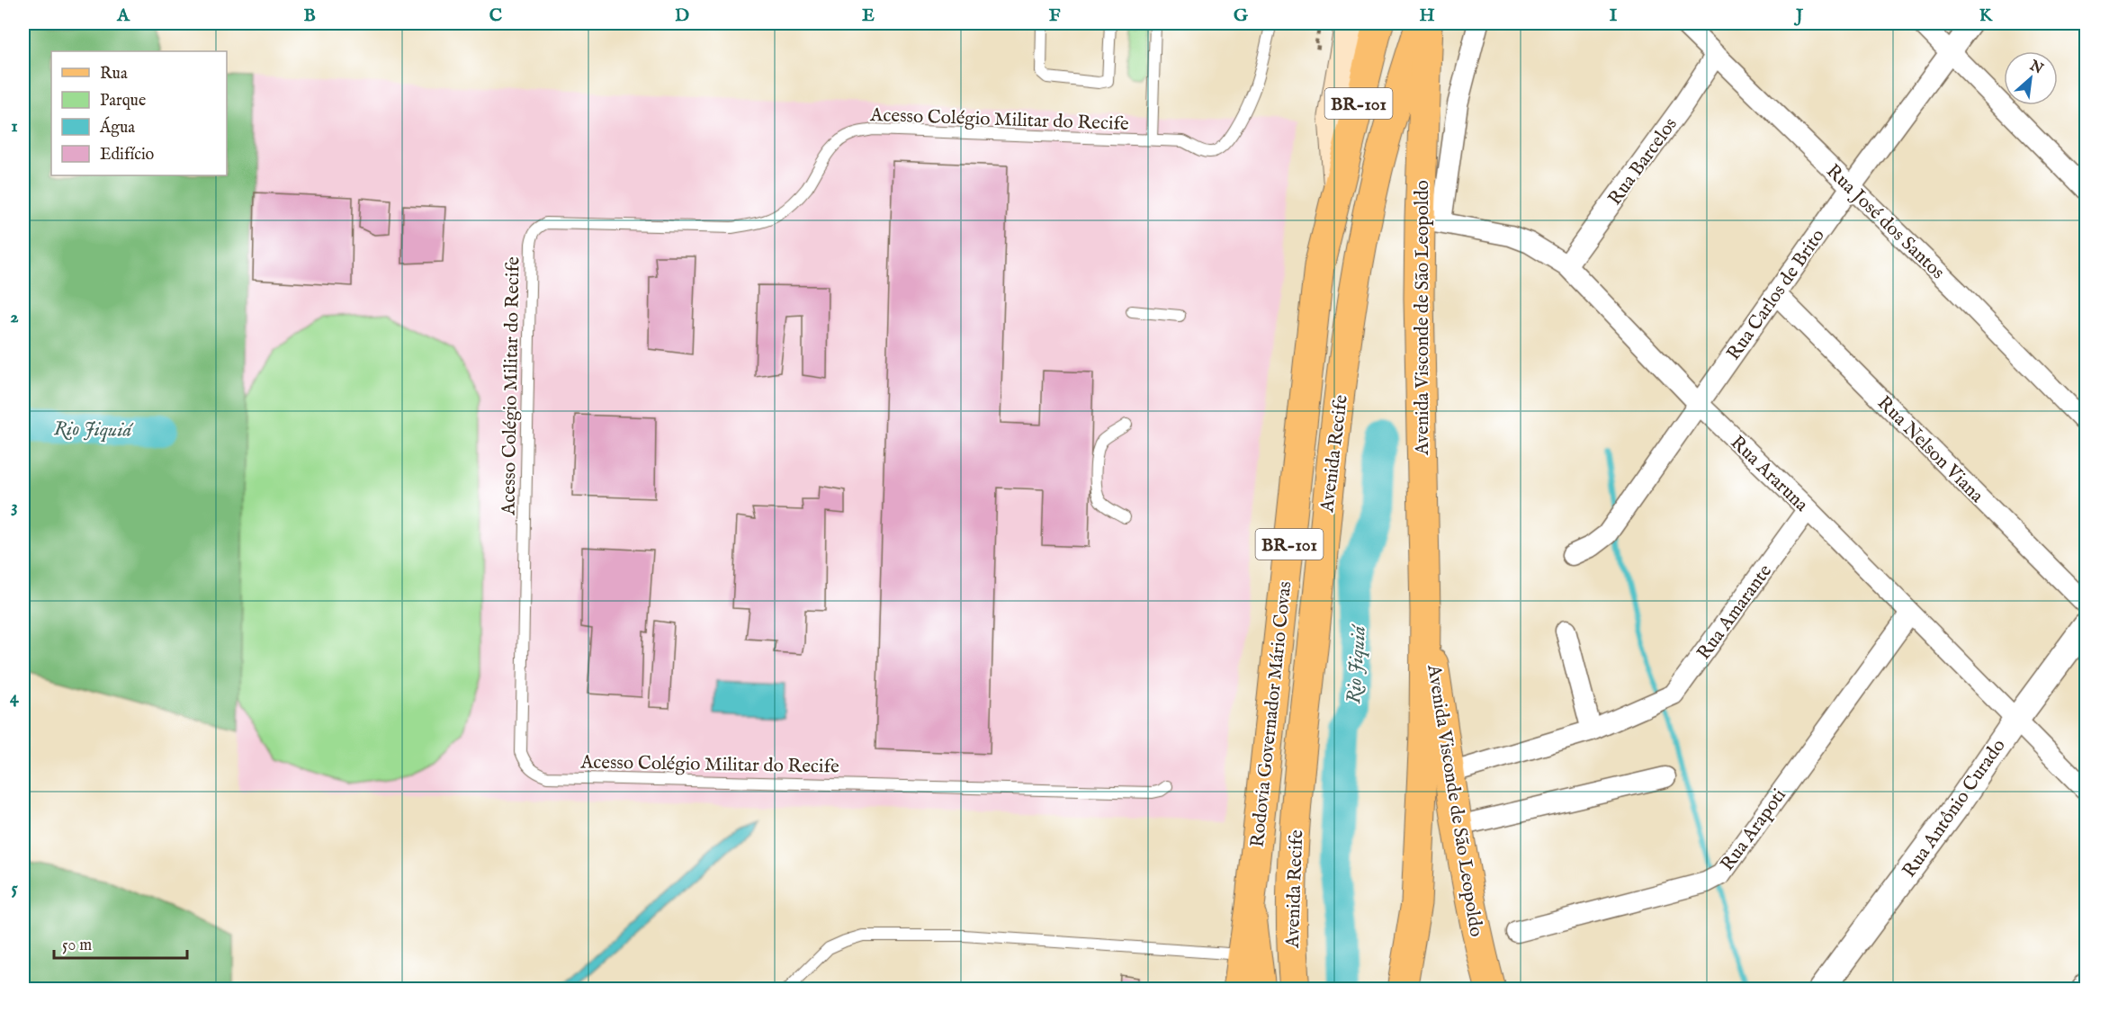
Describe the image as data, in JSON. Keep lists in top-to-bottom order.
{
  "streets": {
    "main road": [
      "BR-101",
      "Avenida Visconde de São Leopoldo",
      "Avenida Recife",
      "Rodovia Governador Mário Covas"
    ],
    "street": [
      "Rua Barcelos",
      "Rua José dos Santos",
      "Rua Carlos de Brito",
      "Rua Nelson Viana",
      "Rua Araruna",
      "Rua Amarante",
      "Rua Antônio Curado",
      "Rua Arapoti"
    ],
    "lane": ["Acesso Colégio Militar do Recife"]
  },
  "crossings": [
    ["BR-101", "Rodovia Governador Mário Covas"],
    ["Rua Barcelos", "Rua José dos Santos"],
    ["Rua Barcelos", "Rua Araruna"],
    ["Rua José dos Santos", "Rua Carlos de Brito"],
    ["Rua Carlos de Brito", "Rua Nelson Viana"],
    ["Rua Carlos de Brito", "Rua Araruna"],
    ["Avenida Visconde de São Leopoldo", "Rua Araruna"],
    ["Avenida Visconde de São Leopoldo", "Rua Amarante"],
    ["Avenida Recife", "Rodovia Governador Mário Covas"],
    ["Rua Araruna", "Rua Amarante"],
    ["Rua Araruna", "Rua Antônio Curado"],
    ["Rua Araruna", "Rua Arapoti"]
  ],
  "water": ["Rio Jiquiá"],
  "legend": [
    "Rua",
    "Parque",
    "Água",
    "Edifício"
  ],
  "scale_bar": "50 m",
  "north": "top right",
  "grid": {
    "columns": [
      "A",
      "B",
      "C",
      "D",
      "E",
      "F",
      "G",
      "H",
      "I",
      "J",
      "K"
    ],
    "rows": [
      "1",
      "2",
      "3",
      "4",
      "5"
    ]
  }
}
